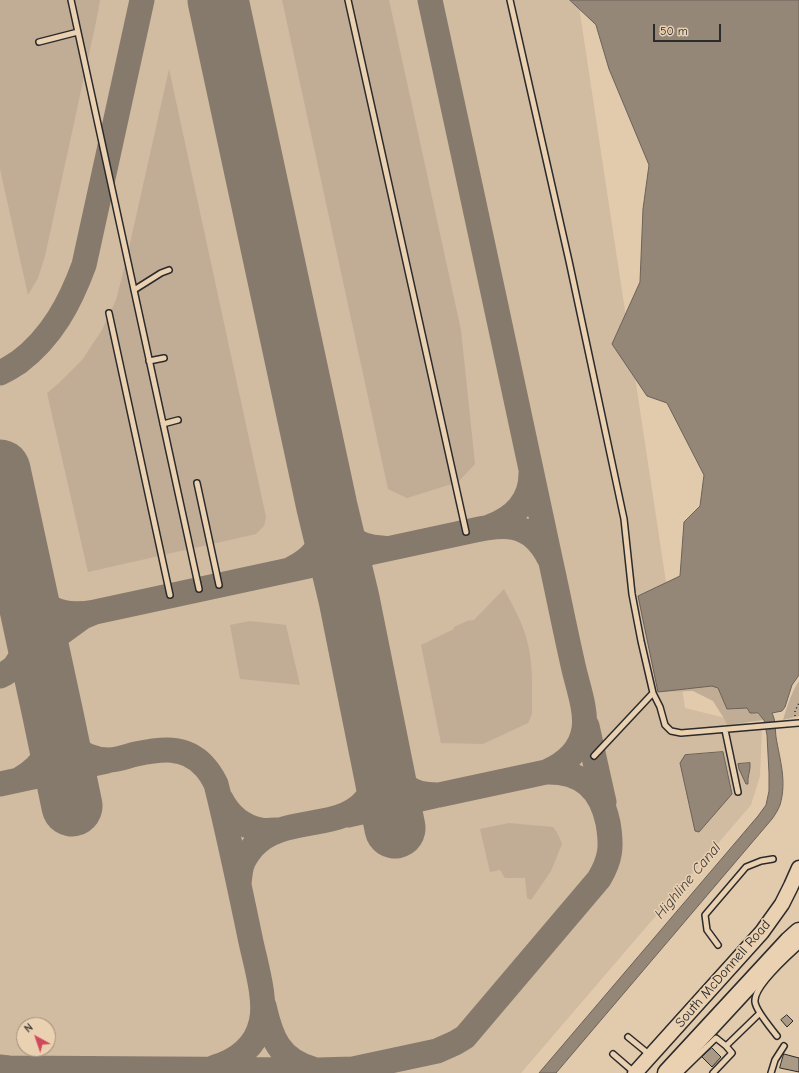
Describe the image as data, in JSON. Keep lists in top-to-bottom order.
{
  "streets": {
    "street": ["South McDonnell Road"]
  },
  "water": ["Highline Canal"],
  "scale_bar": "50 m",
  "north": "top left"
}
